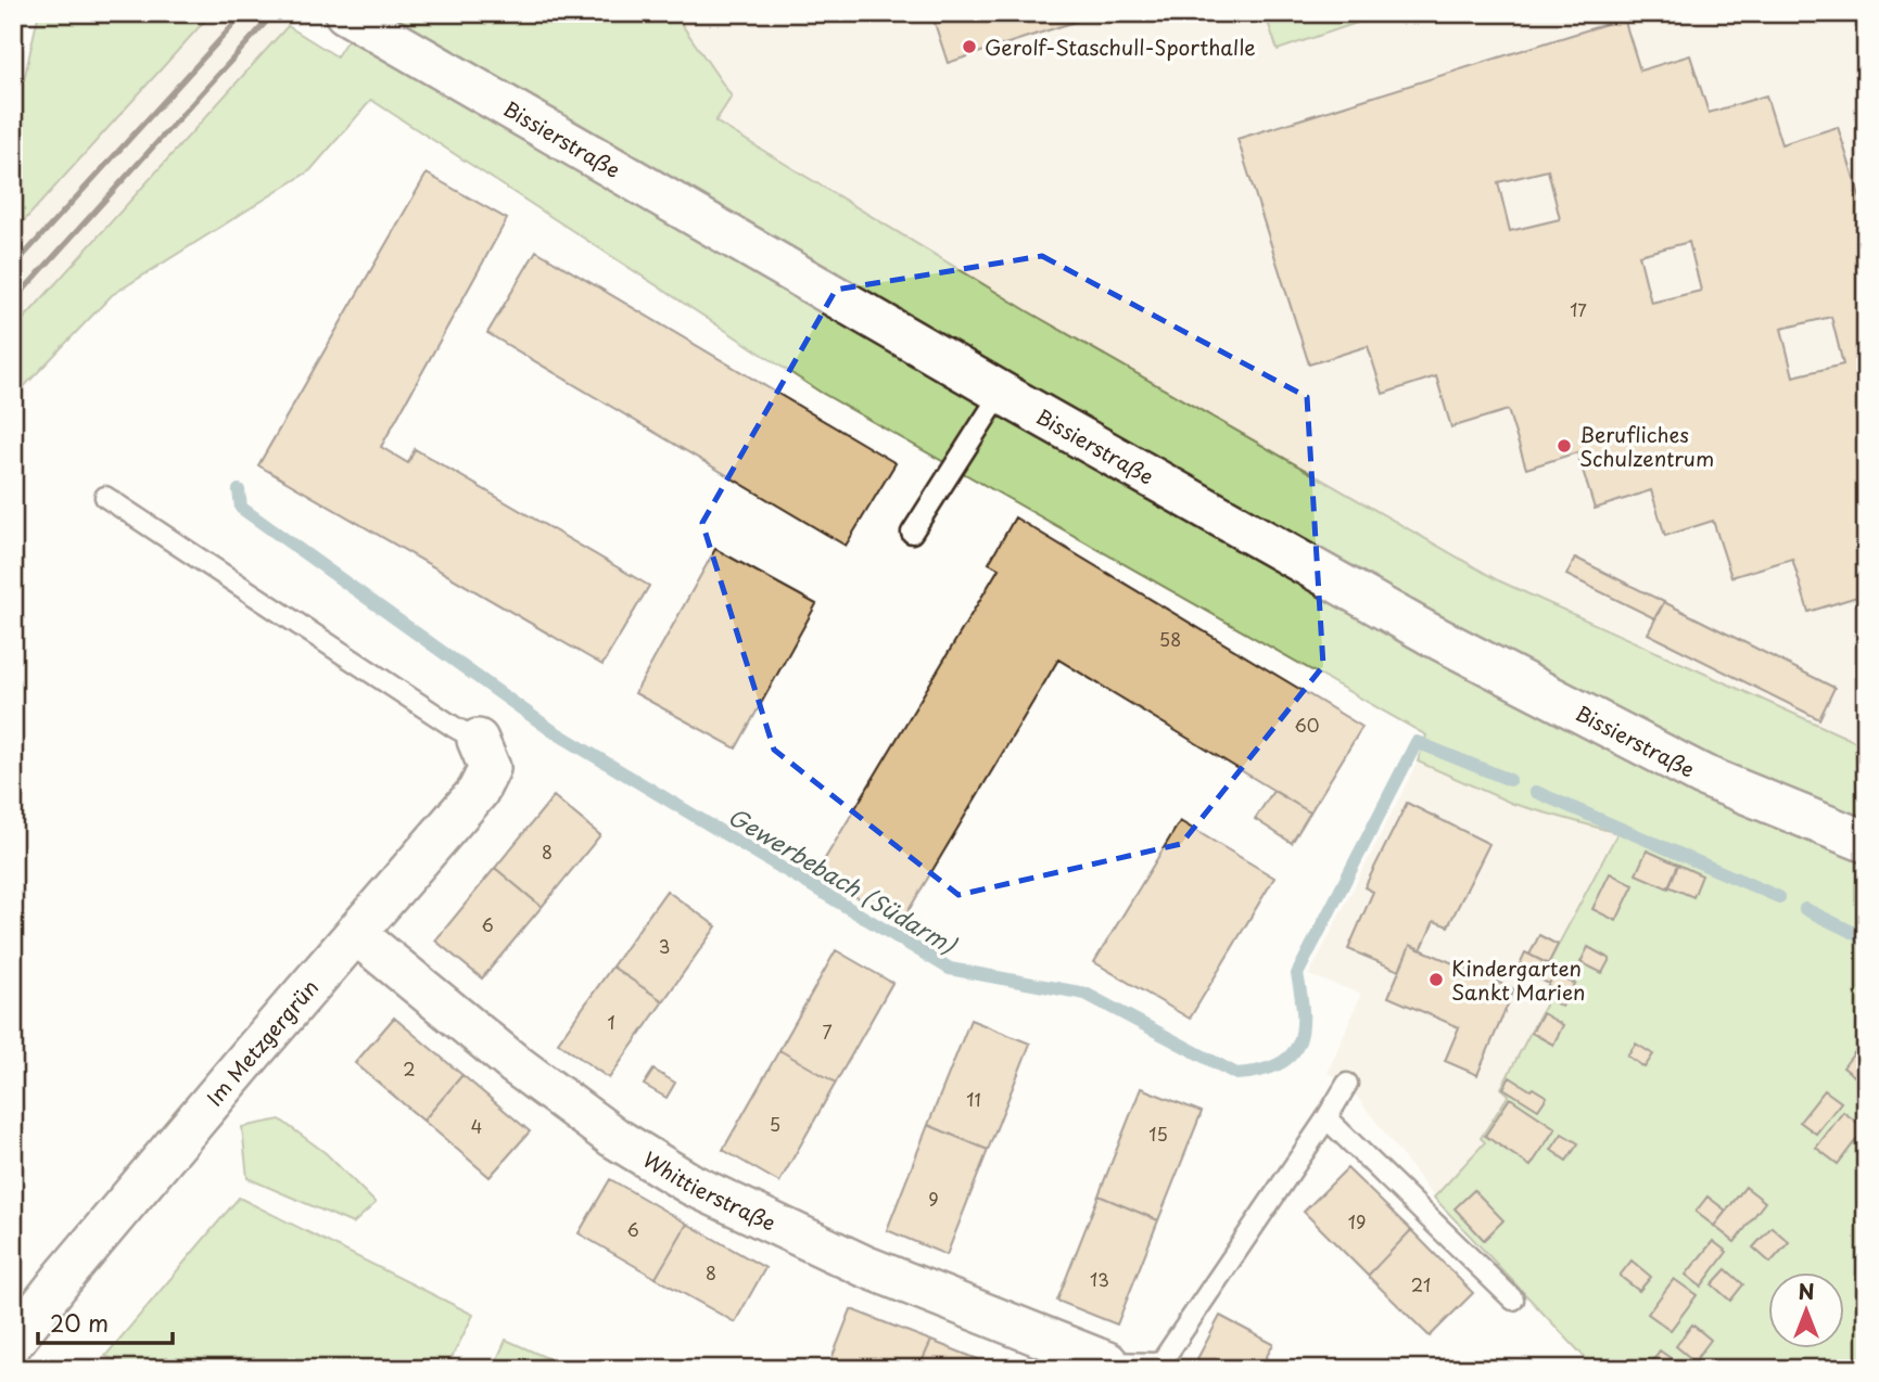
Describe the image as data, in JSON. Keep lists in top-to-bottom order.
{
  "streets": {
    "street": ["Bissierstraße", "Im Metzgergrün", "Whittierstraße"]
  },
  "crossings": [
    ["Im Metzgergrün", "Whittierstraße"]
  ],
  "water": ["Gewerbebach (Südarm)"],
  "places": ["Gerolf-Staschull-Sporthalle", "Berufliches Schulzentrum", "Kindergarten Sankt Marien"],
  "house_numbers": [
    "17",
    "58",
    "60",
    "8",
    "6",
    "3",
    "1",
    "7",
    "2",
    "11",
    "5",
    "4",
    "15",
    "9",
    "19",
    "6",
    "8",
    "13",
    "21"
  ],
  "scale_bar": "20 m",
  "north": "top"
}
